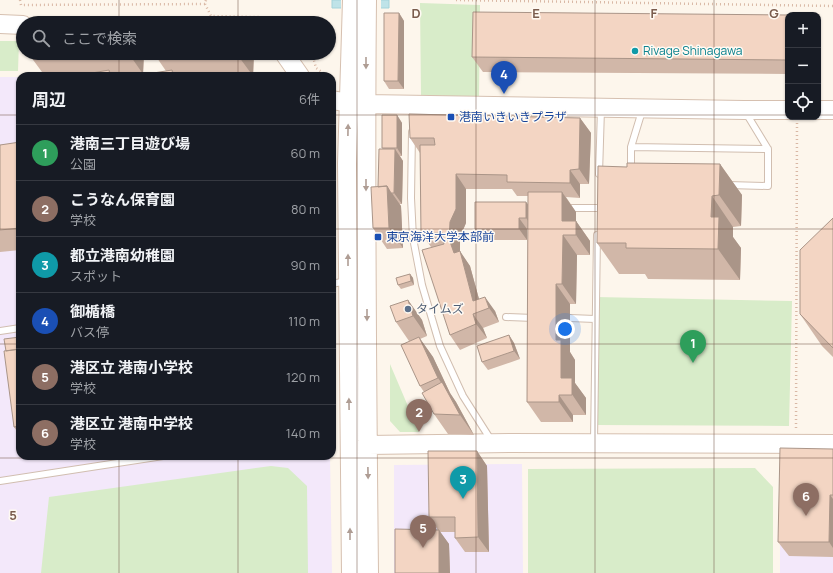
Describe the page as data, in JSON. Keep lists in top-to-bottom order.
{
  "places": {
    "other": ["Rivage Shinagawa", "タイムズ"],
    "transit": ["港南いきいきプラザ", "東京海洋大学本部前"]
  },
  "page": {
    "map_buttons": ["+", "−"],
    "search": "ここで検索",
    "pins": [
      "4",
      "1",
      "2",
      "3",
      "6",
      "5"
    ],
    "heading": ["周辺", "6件"],
    "list": [
      {
        "mark": "1",
        "name": "港南三丁目遊び場",
        "note": "公園",
        "value": "60 m"
      },
      {
        "mark": "2",
        "name": "こうなん保育園",
        "note": "学校",
        "value": "80 m"
      },
      {
        "mark": "3",
        "name": "都立港南幼稚園",
        "note": "スポット",
        "value": "90 m"
      },
      {
        "mark": "4",
        "name": "御楯橋",
        "note": "バス停",
        "value": "110 m"
      },
      {
        "mark": "5",
        "name": "港区立 港南小学校",
        "note": "学校",
        "value": "120 m"
      },
      {
        "mark": "6",
        "name": "港区立 港南中学校",
        "note": "学校",
        "value": "140 m"
      }
    ]
  },
  "grid": {
    "columns": [
      "D",
      "E",
      "F",
      "G"
    ],
    "rows": ["5"]
  }
}
